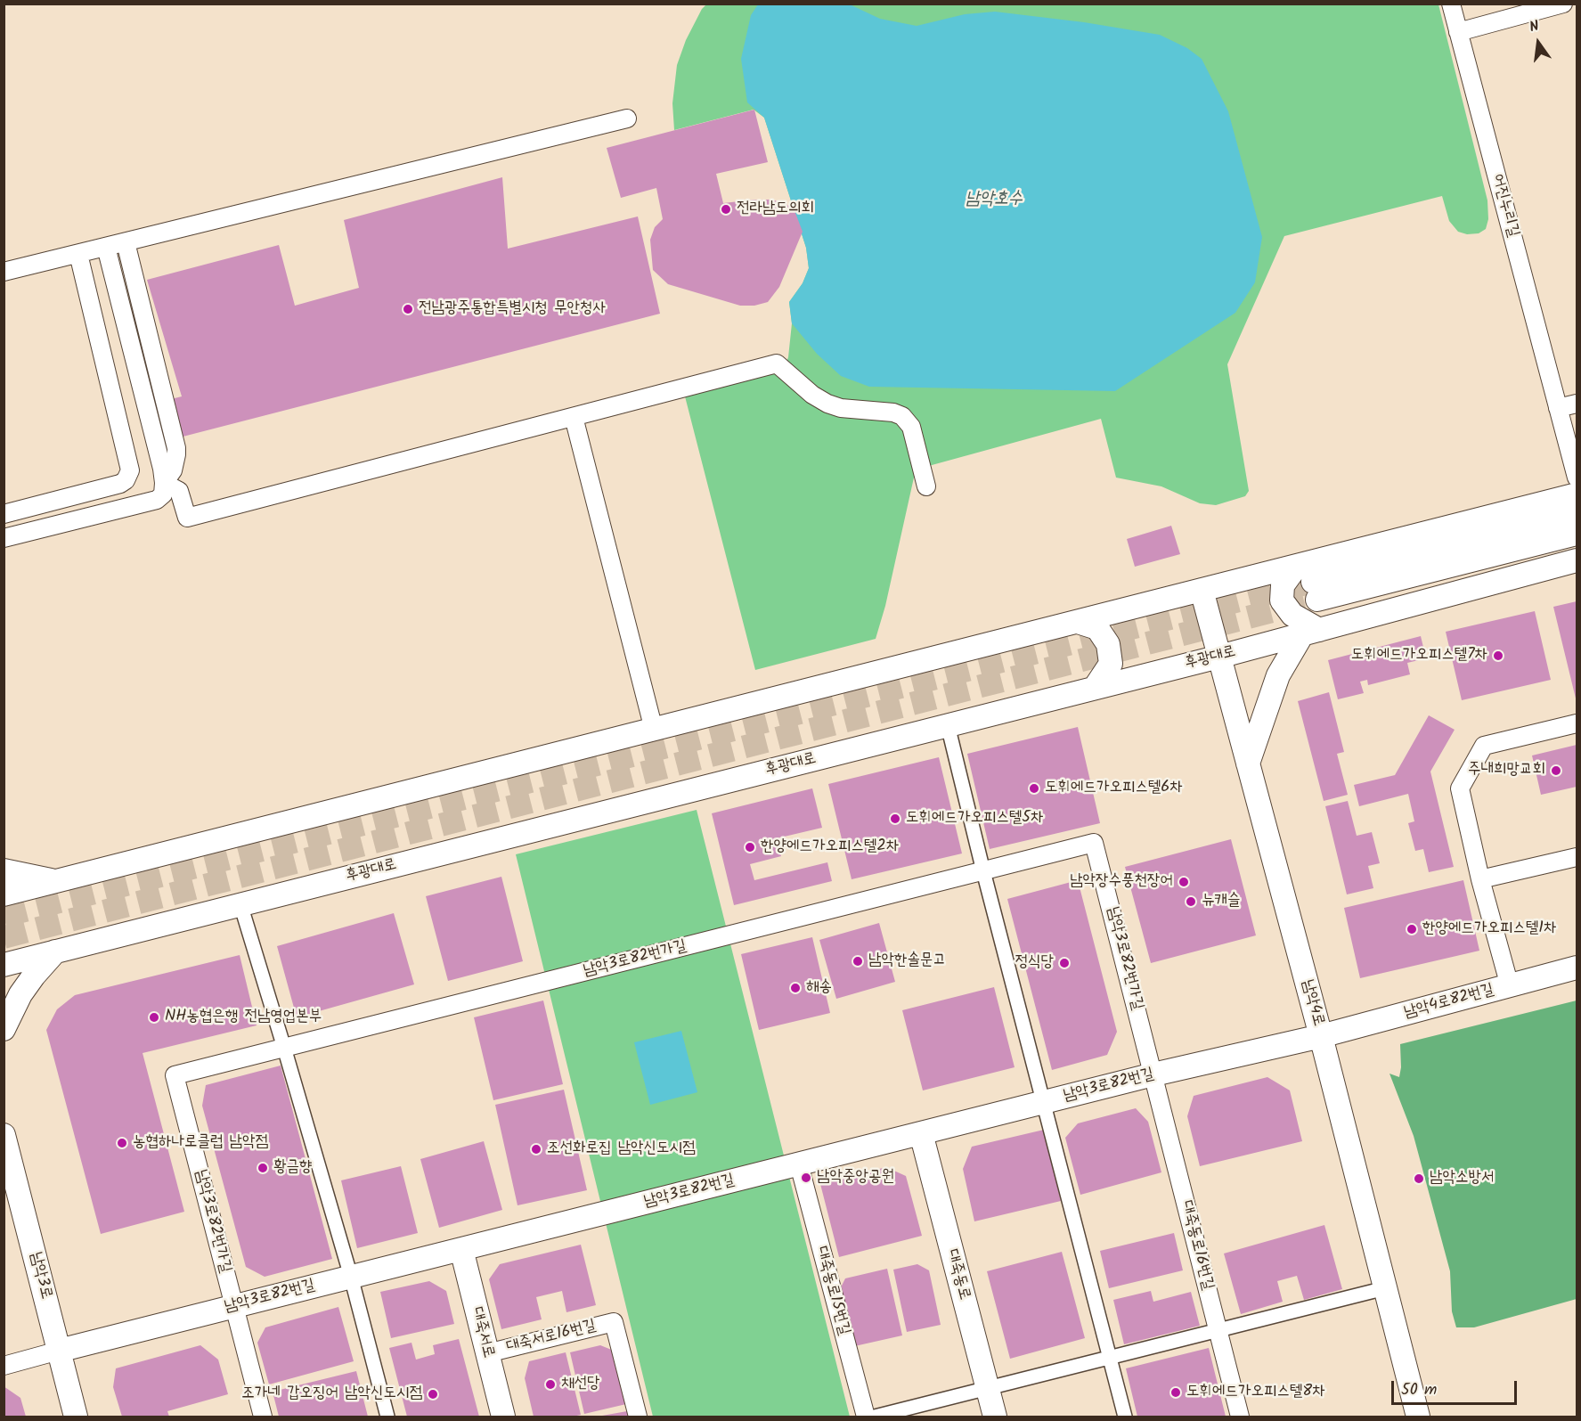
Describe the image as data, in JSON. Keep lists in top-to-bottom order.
{
  "streets": {
    "street": [
      "어진누리길",
      "후광대로",
      "남악3로82번가길",
      "남악4로82번길",
      "남악4로",
      "남악3로82번길",
      "대죽동로16번길",
      "대죽동로",
      "남악3로",
      "대죽동로15번길",
      "대죽서로",
      "대죽서로16번길"
    ]
  },
  "crossings": [
    ["후광대로", "남악4로"],
    ["남악3로82번가길", "남악3로82번길"],
    ["남악3로82번가길", "대죽동로16번길"],
    ["남악4로82번길", "남악4로"],
    ["남악4로82번길", "남악3로82번길"],
    ["남악4로", "남악3로82번길"],
    ["남악3로82번길", "대죽동로16번길"],
    ["남악3로82번길", "대죽동로"],
    ["남악3로82번길", "남악3로"],
    ["남악3로82번길", "대죽동로15번길"],
    ["남악3로82번길", "대죽서로"],
    ["대죽서로", "대죽서로16번길"]
  ],
  "water": ["남악호수"],
  "places": [
    "전라남도의회",
    "전남광주통합특별시청 무안청사",
    "도휘에드가오피스텔7차",
    "주내희망교회",
    "도휘에드가오피스텔6차",
    "도휘에드가오피스텔5차",
    "한양에드가오피스텔2차",
    "남악장수풍천장어",
    "뉴캐슬",
    "한양에드가오피스텔1차",
    "남악한솔문고",
    "정식당",
    "해송",
    "NH농협은행 전남영업본부",
    "농협하나로클럽 남악점",
    "조선화로집 남악신도시점",
    "황금향",
    "남악중앙공원",
    "남악소방서",
    "채선당",
    "도휘에드가오피스텔8차",
    "조가네 갑오징어 남악신도시점"
  ],
  "scale_bar": "50 m",
  "north": "top"
}
